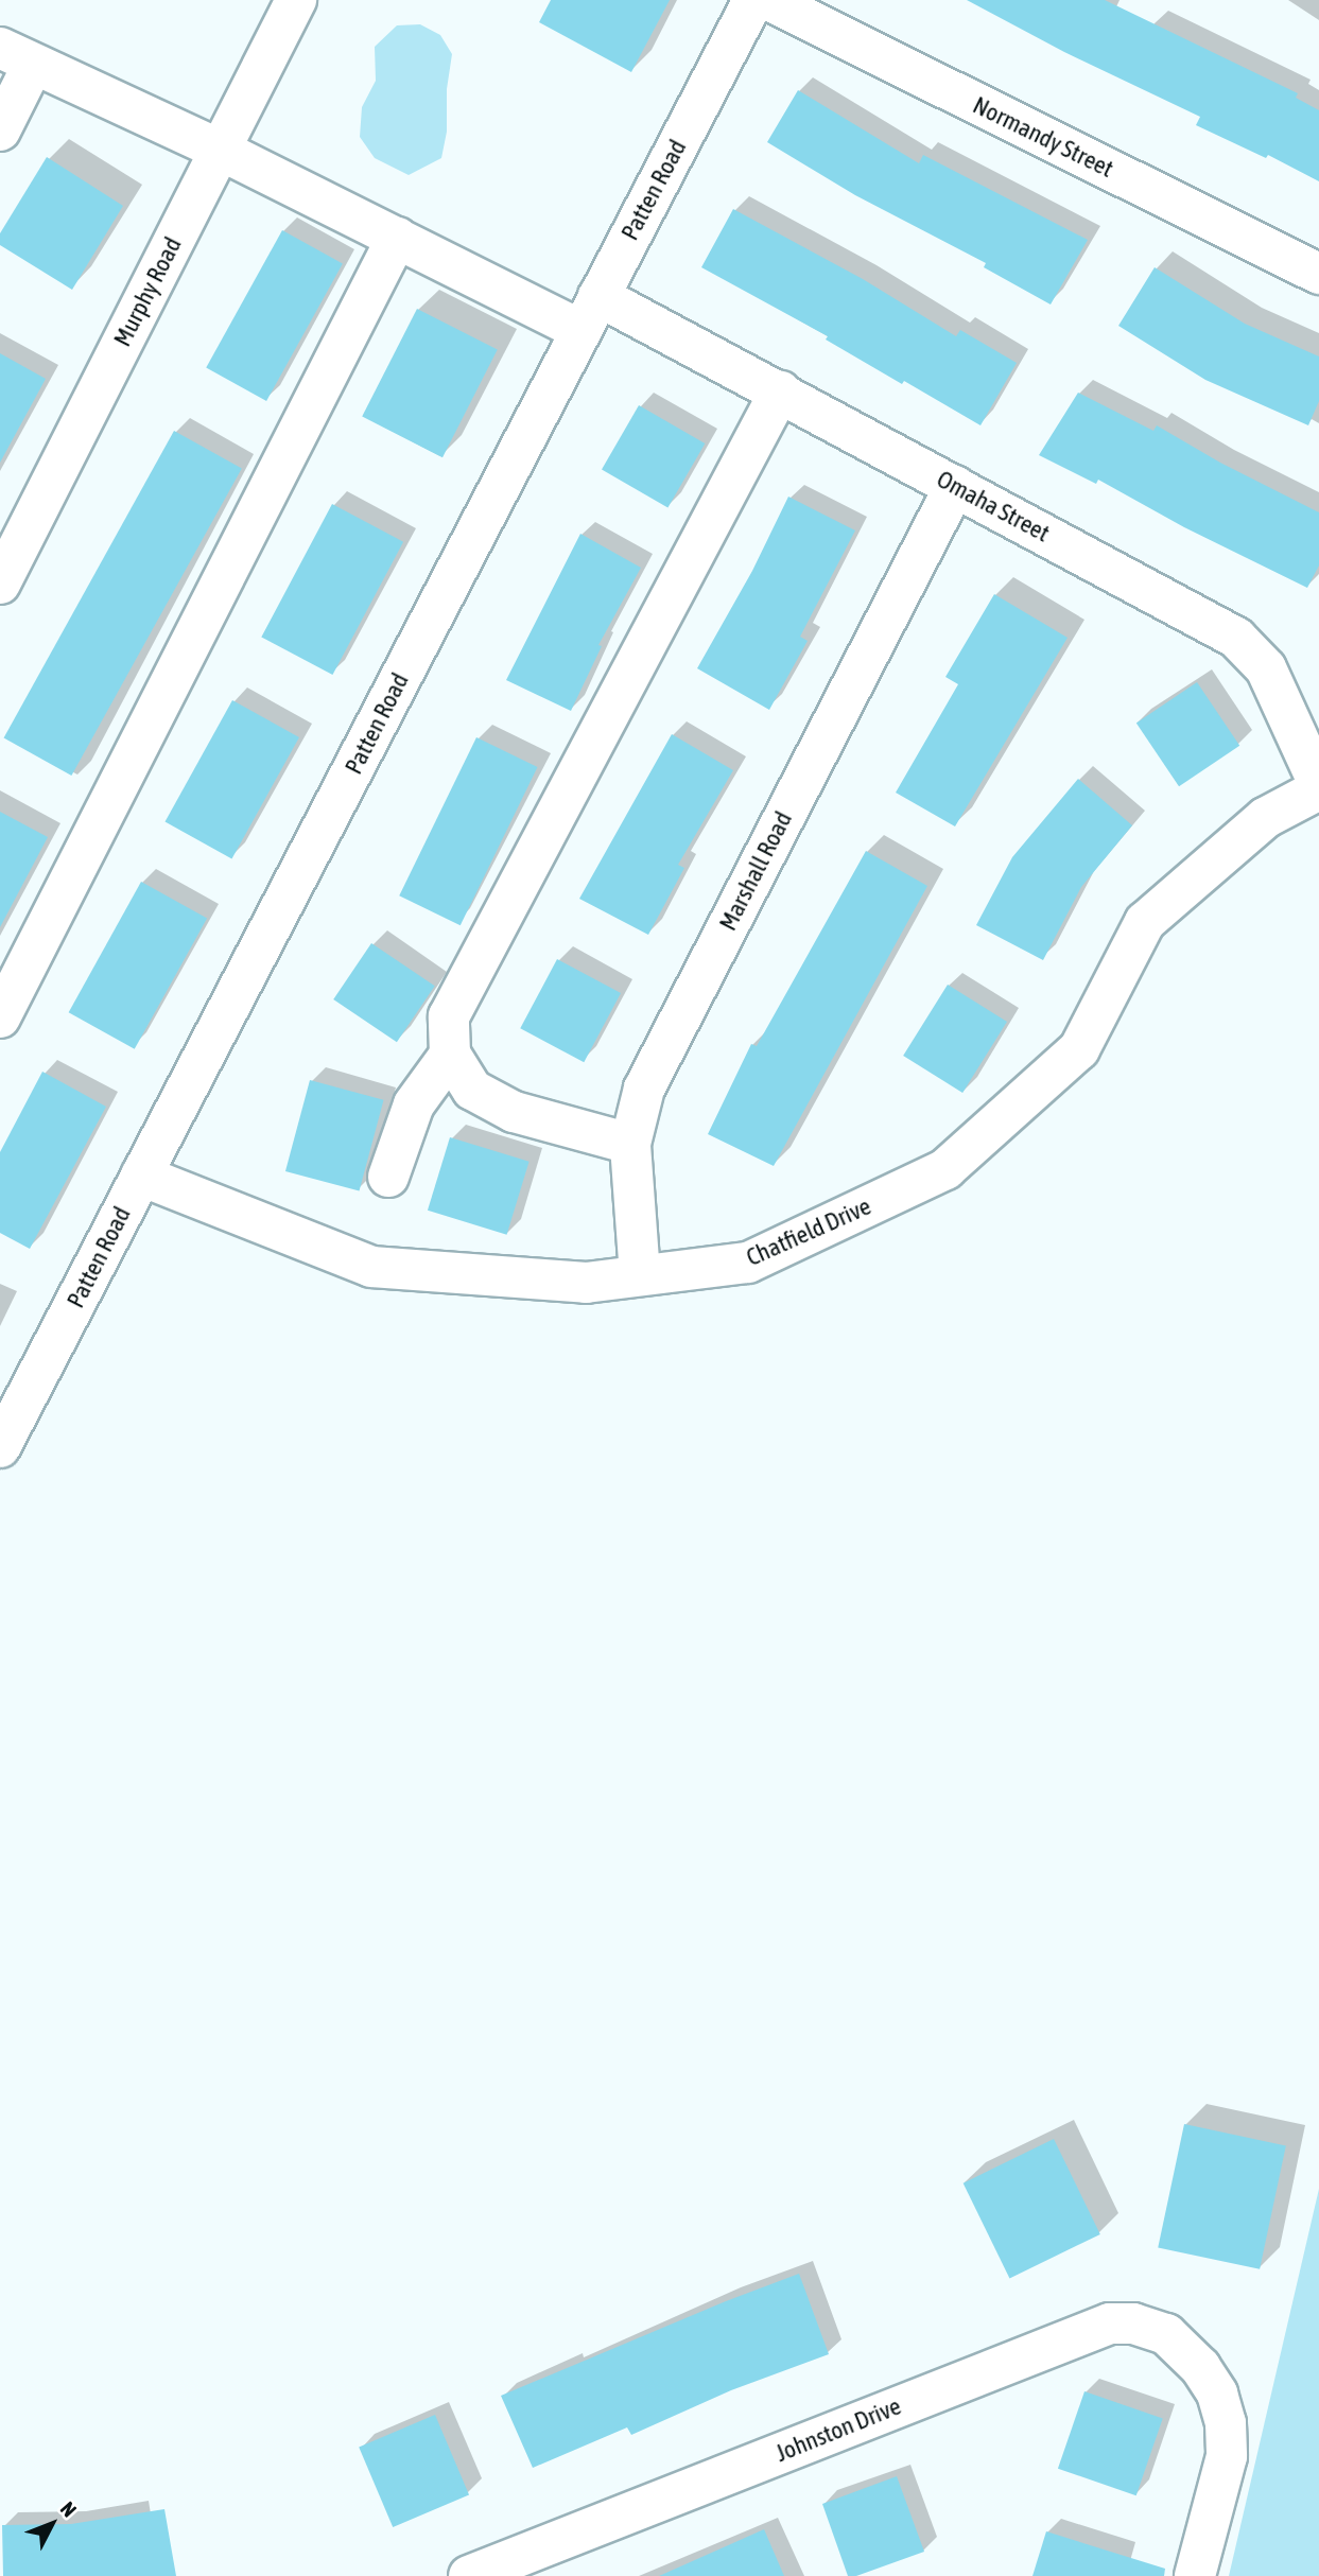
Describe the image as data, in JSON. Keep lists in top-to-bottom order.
{
  "streets": {
    "street": [
      "Normandy Street",
      "Patten Road",
      "Murphy Road",
      "Omaha Street",
      "Marshall Road",
      "Chatfield Drive",
      "Johnston Drive"
    ]
  },
  "crossings": [
    ["Patten Road", "Omaha Street"],
    ["Patten Road", "Chatfield Drive"],
    ["Murphy Road", "Omaha Street"],
    ["Omaha Street", "Marshall Road"],
    ["Omaha Street", "Chatfield Drive"],
    ["Marshall Road", "Chatfield Drive"]
  ],
  "north": "top right"
}
